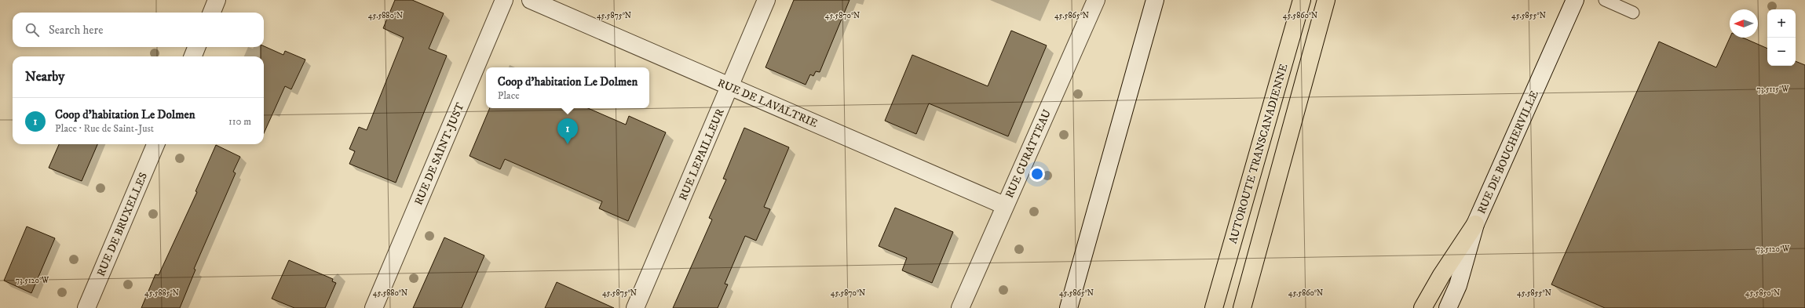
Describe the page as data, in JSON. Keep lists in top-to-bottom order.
{
  "streets": {
    "highway": ["AUTOROUTE TRANSCANADIENNE"],
    "street": [
      "RUE DE LAVALTRIE",
      "RUE DE BOUCHERVILLE",
      "RUE DE SAINT-JUST",
      "RUE CURATTEAU",
      "RUE LEPAILLEUR",
      "RUE DE BRUXELLES"
    ]
  },
  "crossings": [
    ["RUE DE LAVALTRIE", "RUE CURATTEAU"],
    ["RUE DE LAVALTRIE", "RUE LEPAILLEUR"]
  ],
  "north": "left",
  "page": {
    "map_buttons": ["+", "−"],
    "search": "Search here",
    "heading": "Nearby",
    "popup": ["Coop d'habitation Le Dolmen", "Place"],
    "list": [
      {
        "mark": "1",
        "name": "Coop d'habitation Le Dolmen",
        "note": "Place · Rue de Saint-Just",
        "value": "110 m"
      }
    ],
    "pins": "1"
  },
  "coordinates": [
    "45.5880°N",
    "45.5875°N",
    "45.5870°N",
    "45.5865°N",
    "45.5860°N",
    "45.5855°N",
    "73.5115°W",
    "73.5120°W",
    "45.5885°N",
    "45.5850°N"
  ]
}
